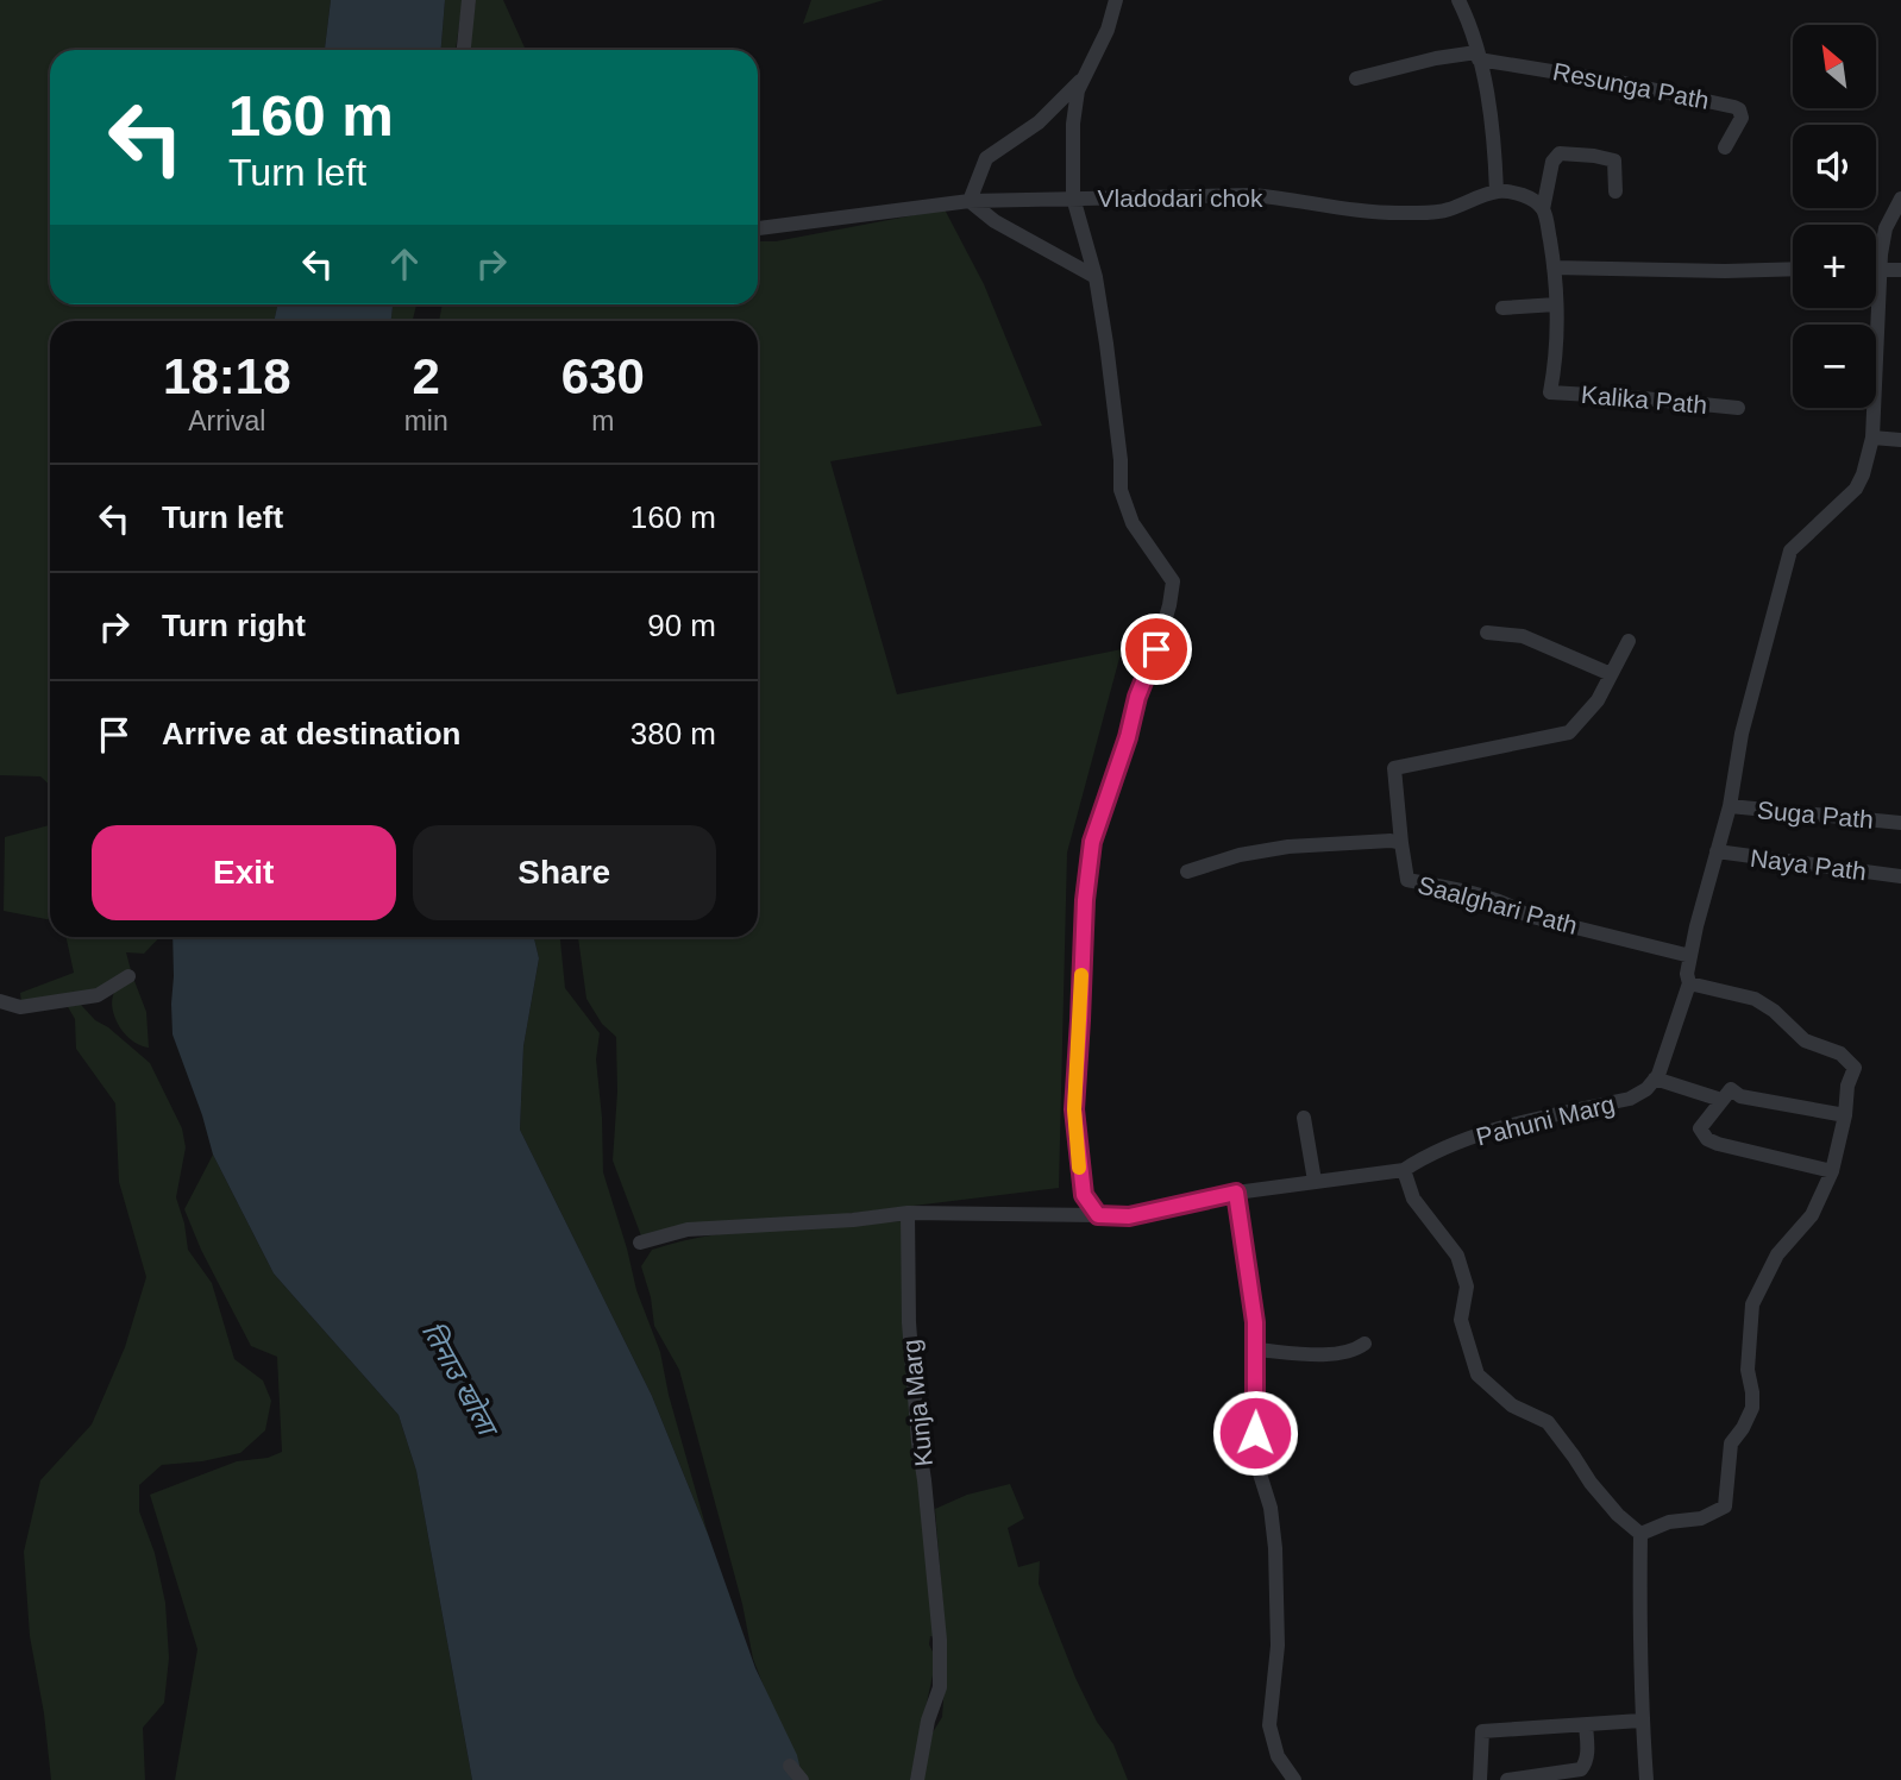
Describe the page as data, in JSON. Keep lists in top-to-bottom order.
{
  "streets": {
    "street": [
      "Resunga Path",
      "Vladodari chok",
      "Kalika Path",
      "Suga Path",
      "Naya Path",
      "Saalghari Path",
      "Pahuni Marg",
      "Kunja Marg"
    ]
  },
  "water": ["तिनाउ खोला"],
  "north": "top left",
  "page": {
    "map_buttons": ["+", "−"],
    "turn": ["160 m", "Turn left"],
    "eta": [
      "18:18",
      "Arrival",
      "2",
      "min",
      "630",
      "m"
    ],
    "list": [
      {
        "name": "Turn left",
        "value": "160 m"
      },
      {
        "name": "Turn right",
        "value": "90 m"
      },
      {
        "name": "Arrive at destination",
        "value": "380 m"
      }
    ],
    "buttons": ["Exit", "Share"]
  }
}
